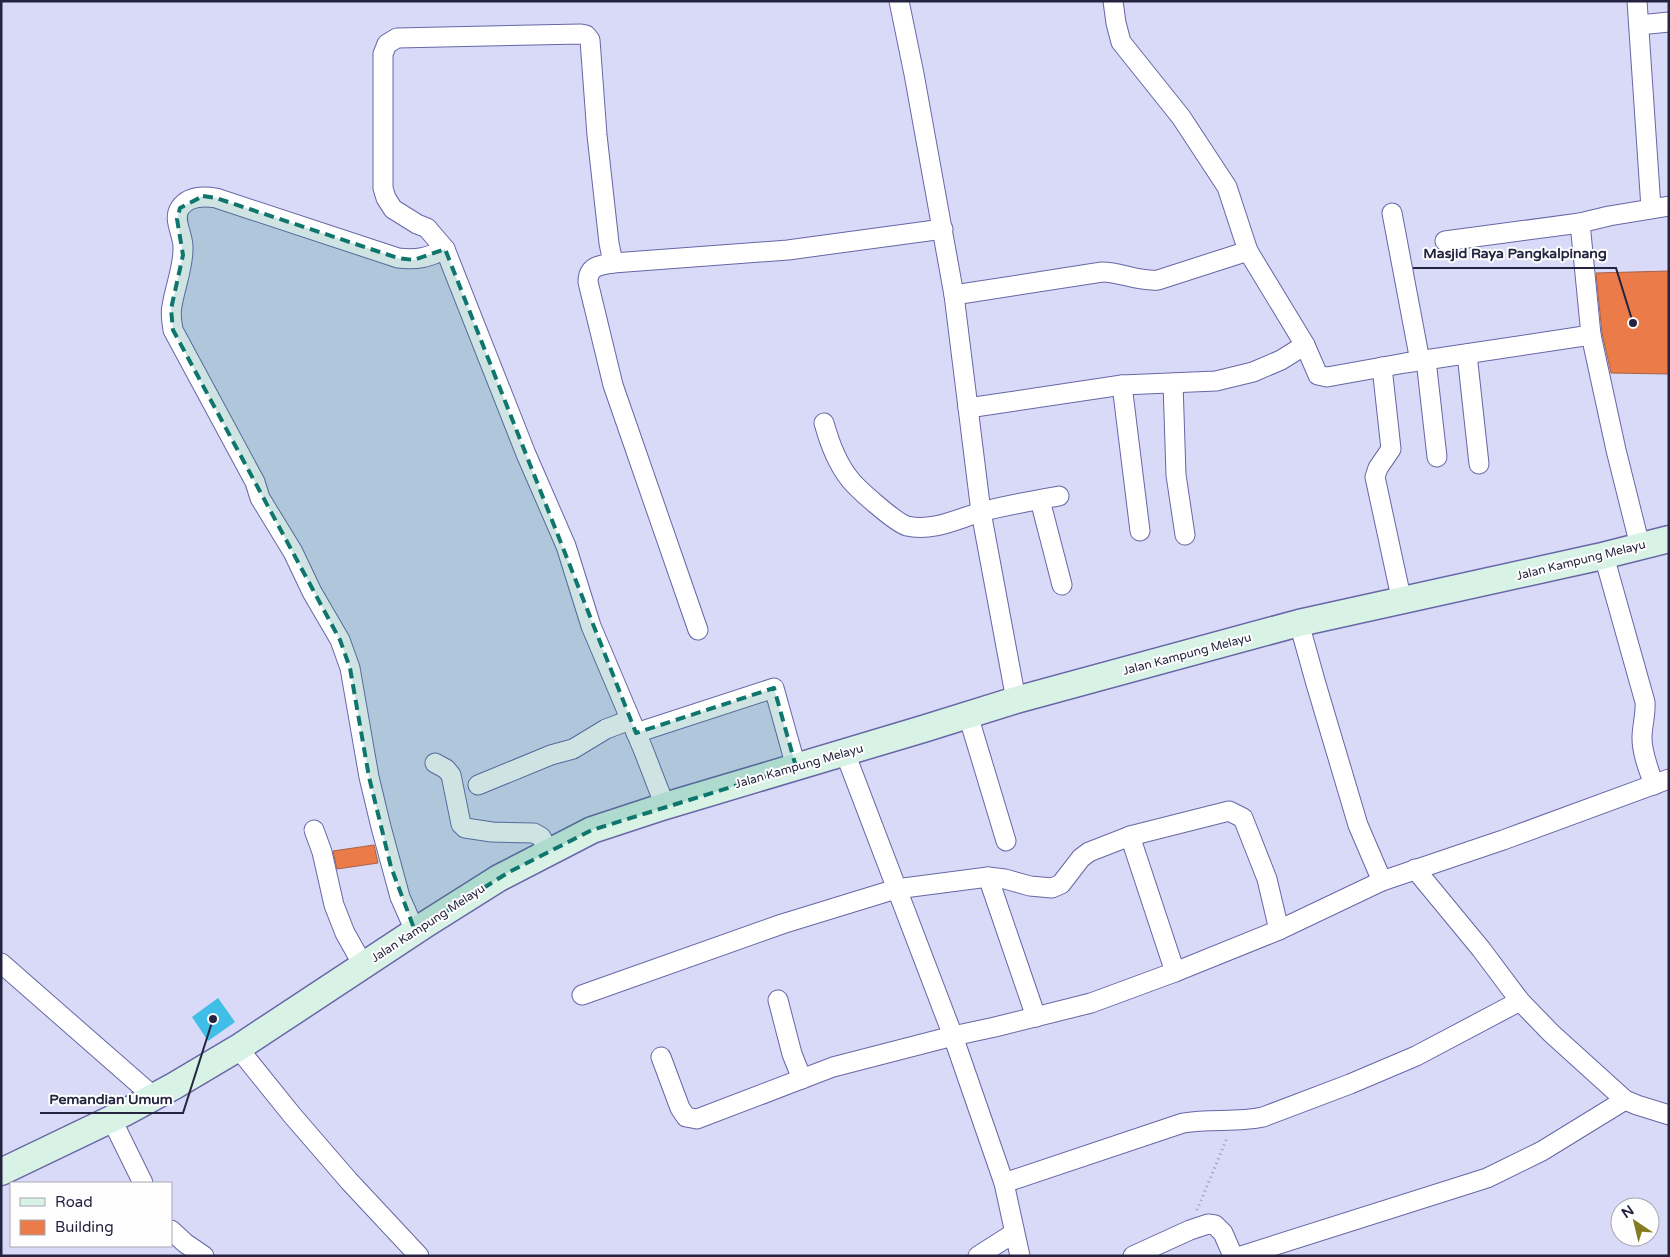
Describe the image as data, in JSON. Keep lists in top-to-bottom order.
{
  "streets": {
    "main road": ["Jalan Kampung Melayu"]
  },
  "places": ["Masjid Raya Pangkalpinang", "Pemandian Umum"],
  "legend": ["Road", "Building"],
  "north": "top left"
}
